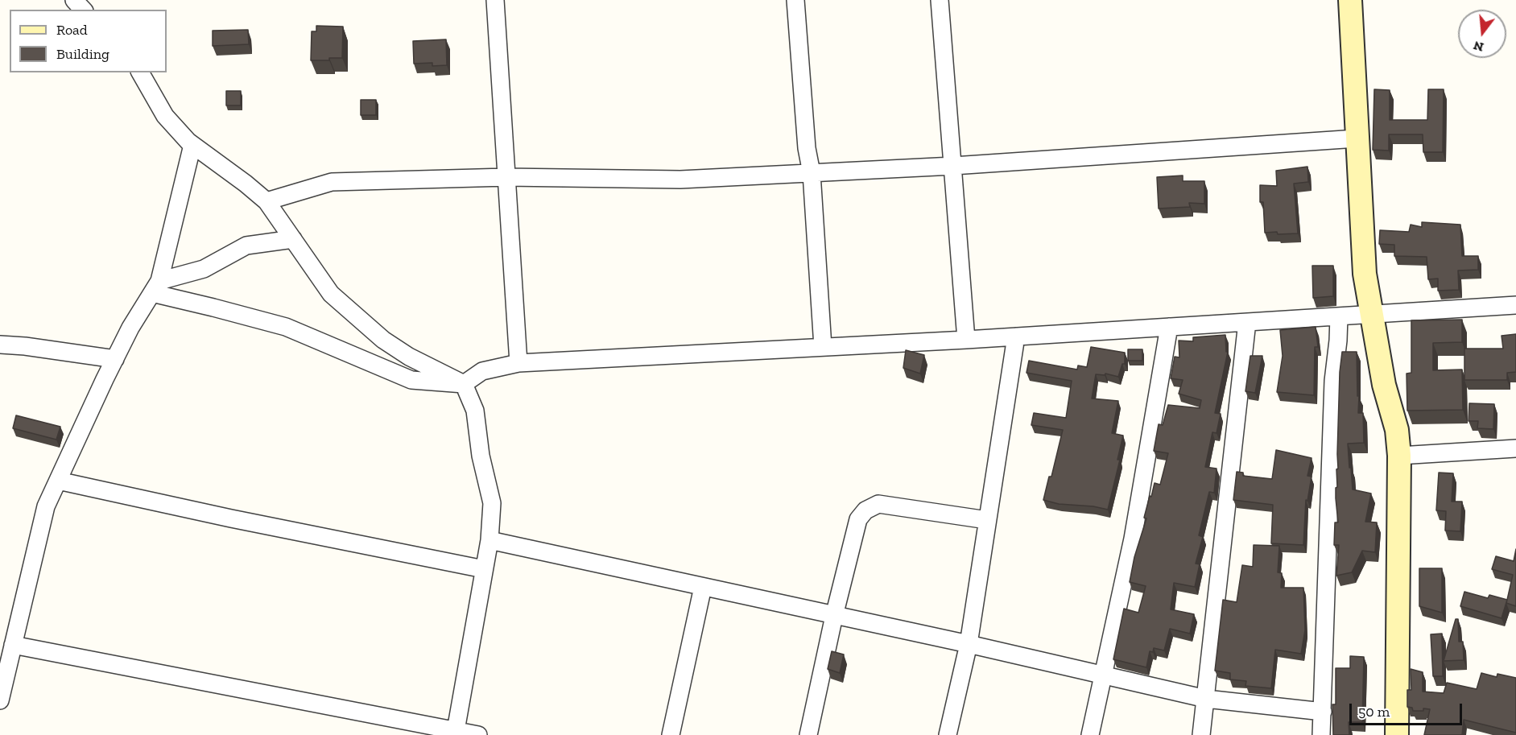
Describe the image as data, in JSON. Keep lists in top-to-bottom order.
{
  "legend": ["Road", "Building"],
  "scale_bar": "50 m",
  "north": "bottom"
}
